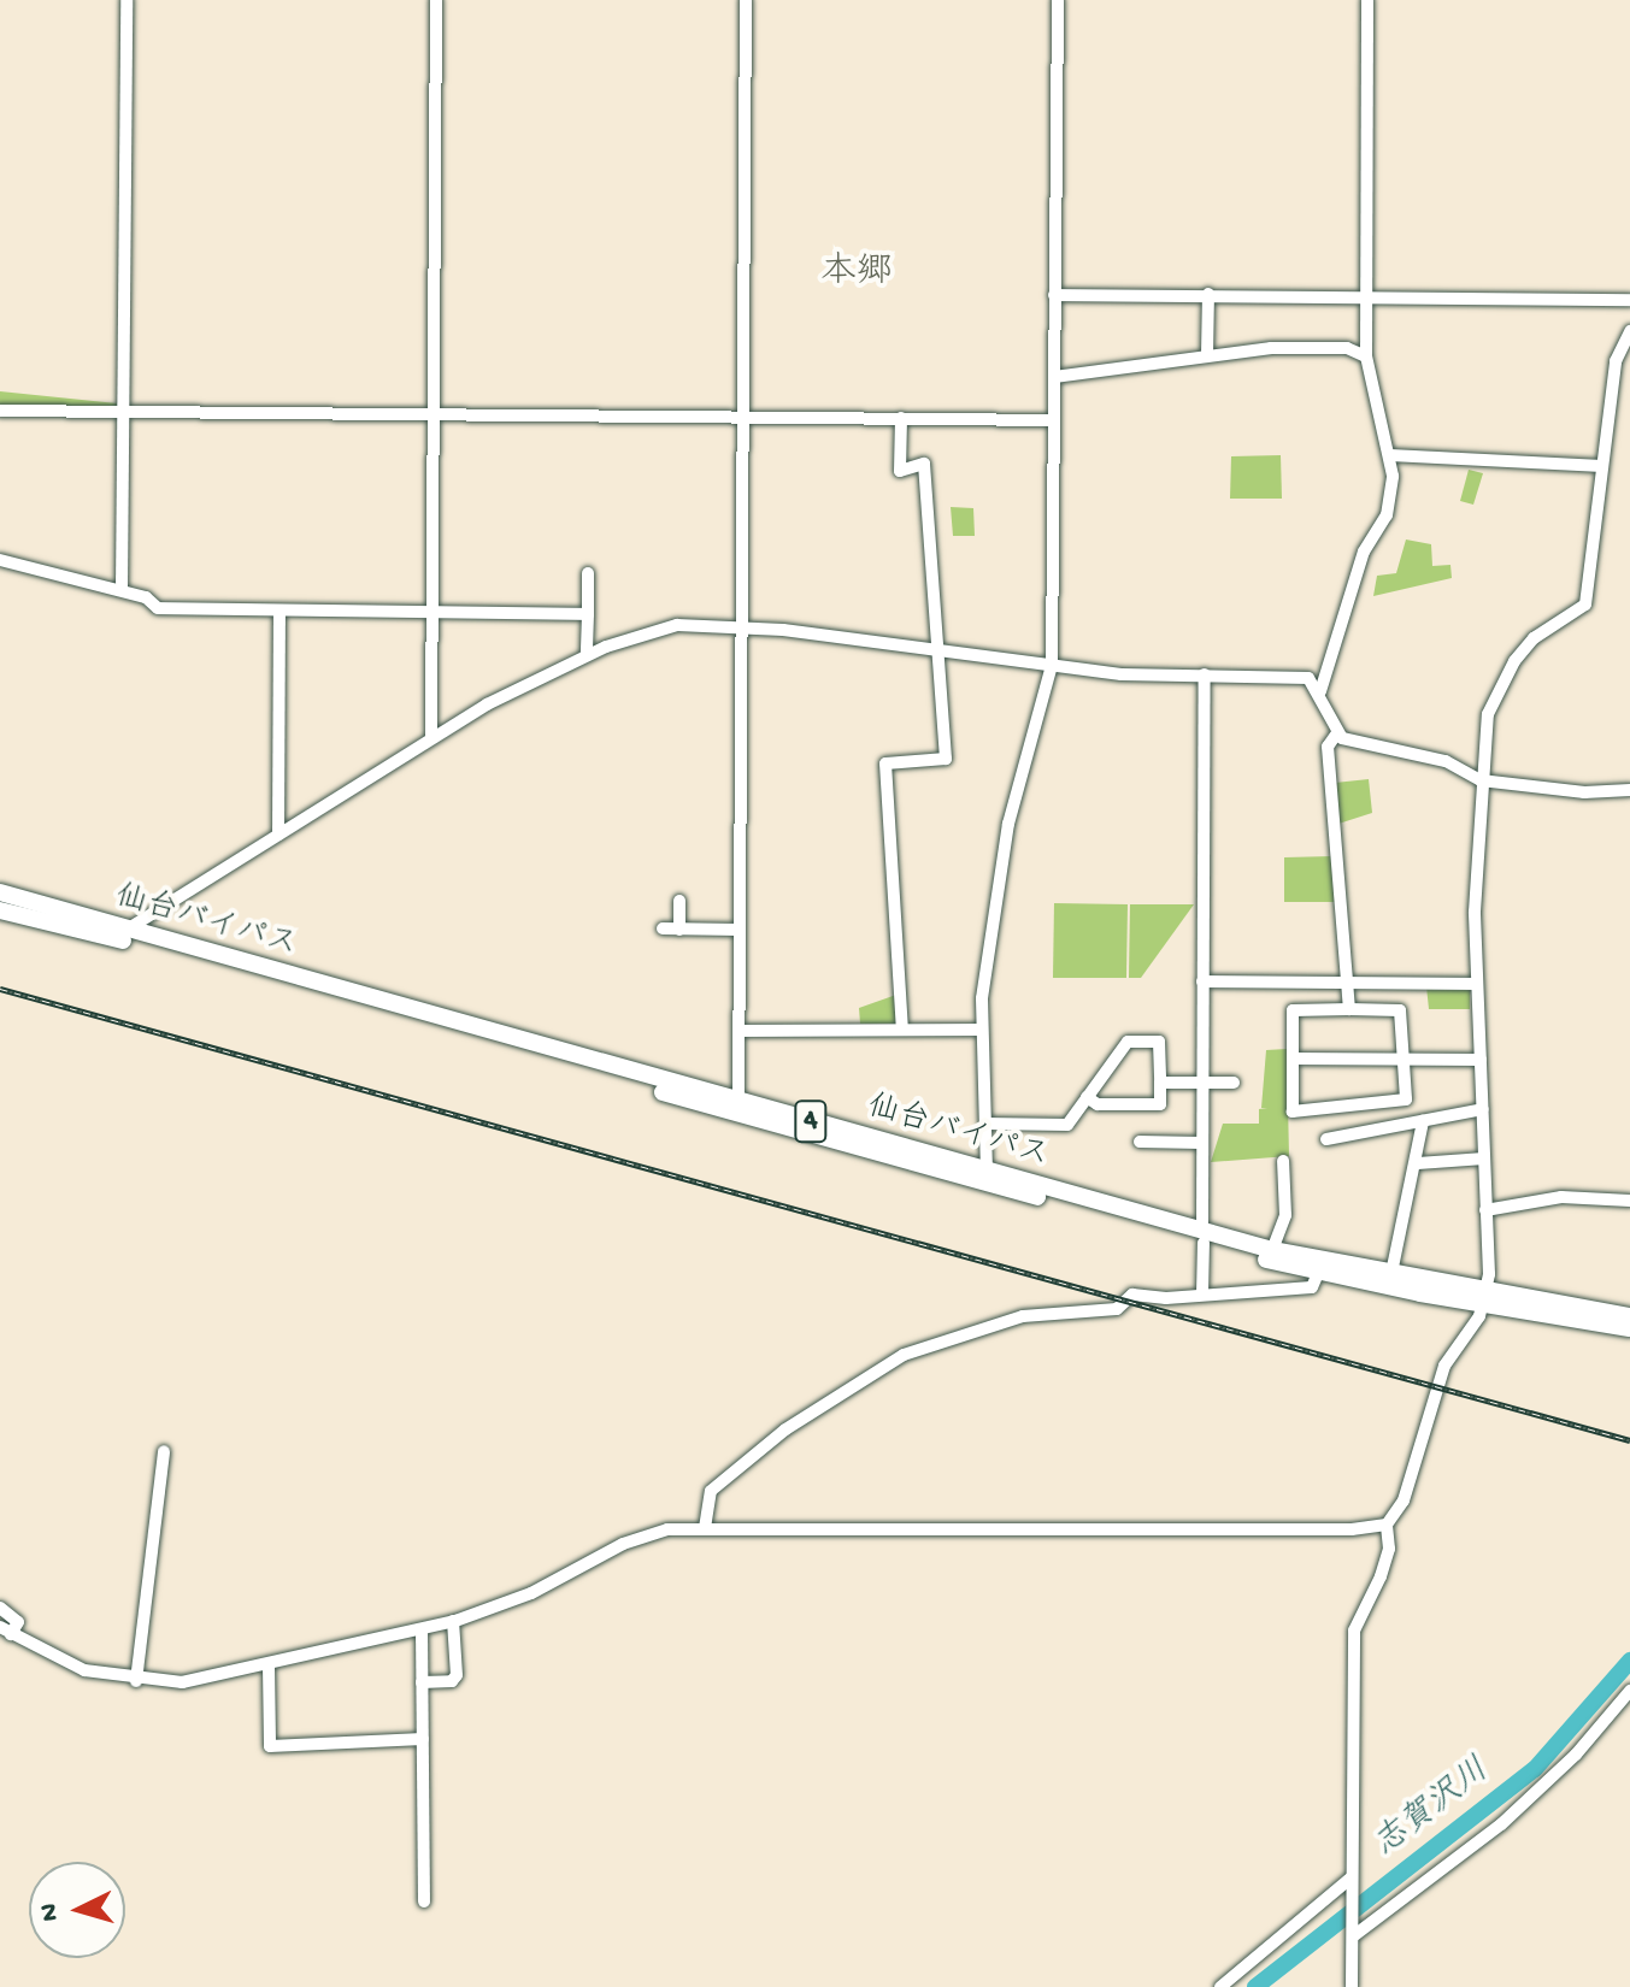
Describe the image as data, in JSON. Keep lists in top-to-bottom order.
{
  "streets": {
    "highway": ["仙台バイパス", "4"]
  },
  "districts": ["本郷"],
  "water": ["志賀沢川"],
  "north": "left"
}
